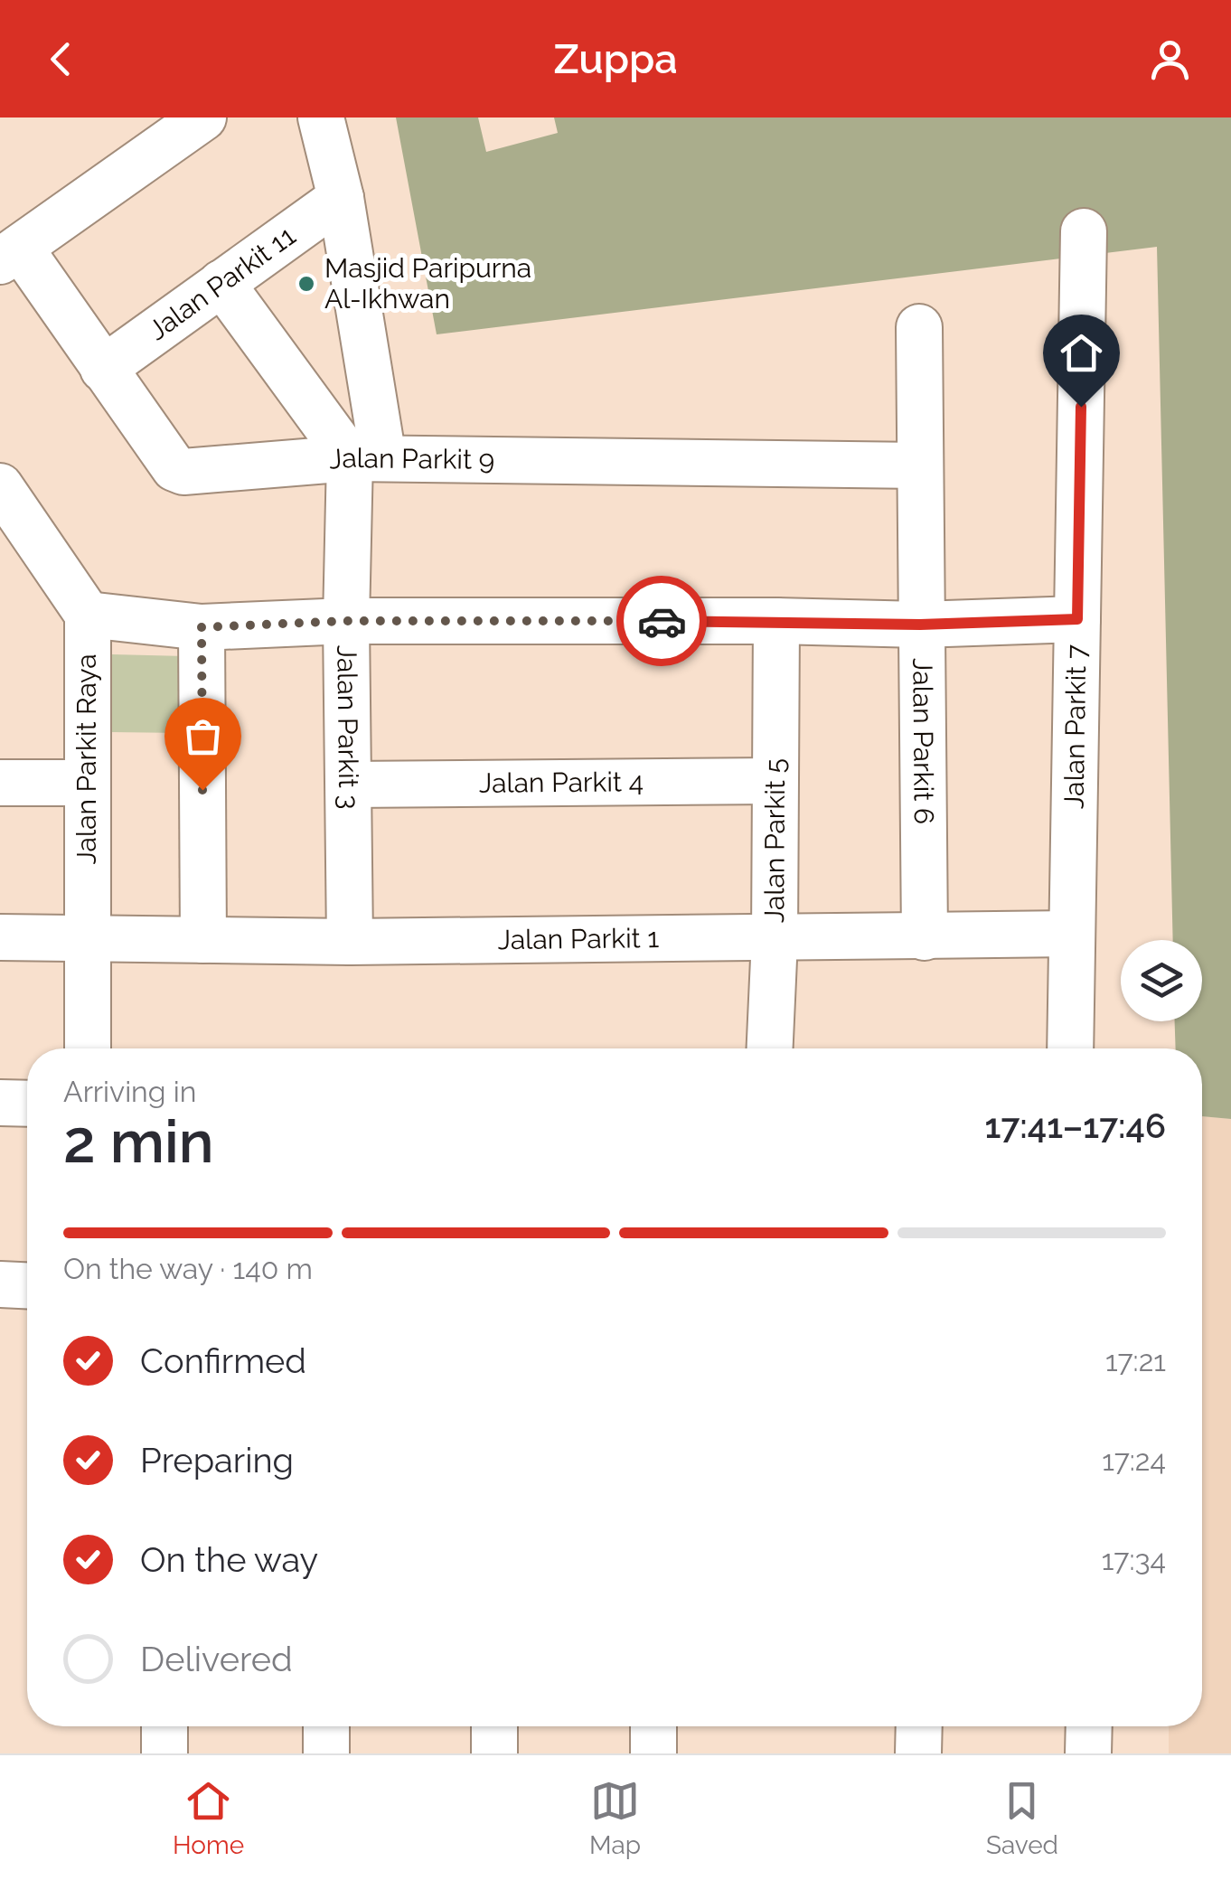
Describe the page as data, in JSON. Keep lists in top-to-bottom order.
{
  "streets": {
    "street": [
      "Jalan Parkit 11",
      "Jalan Parkit 9",
      "Jalan Parkit 3",
      "Jalan Parkit 7",
      "Jalan Parkit 6",
      "Jalan Parkit Raya",
      "Jalan Parkit 4",
      "Jalan Parkit 5",
      "Jalan Parkit 1"
    ]
  },
  "crossings": [
    ["Jalan Parkit 11", "Jalan Parkit 9"],
    ["Jalan Parkit 11", "Jalan Parkit 3"],
    ["Jalan Parkit 9", "Jalan Parkit 3"],
    ["Jalan Parkit 9", "Jalan Parkit 6"],
    ["Jalan Parkit 3", "Jalan Parkit 4"],
    ["Jalan Parkit 3", "Jalan Parkit 1"],
    ["Jalan Parkit 7", "Jalan Parkit 1"],
    ["Jalan Parkit 6", "Jalan Parkit 1"],
    ["Jalan Parkit Raya", "Jalan Parkit 1"],
    ["Jalan Parkit 4", "Jalan Parkit 5"],
    ["Jalan Parkit 5", "Jalan Parkit 1"]
  ],
  "places": ["Masjid Paripurna Al-Ikhwan"],
  "page": {
    "header": "Zuppa",
    "heading": ["2 min", "Arriving in", "17:41–17:46"],
    "bar": "On the way · 140 m",
    "list": [
      ["Confirmed", "17:21"],
      ["Preparing", "17:24"],
      ["On the way", "17:34"],
      "Delivered"
    ],
    "tabs": ["Home", "Map", "Saved"]
  }
}
